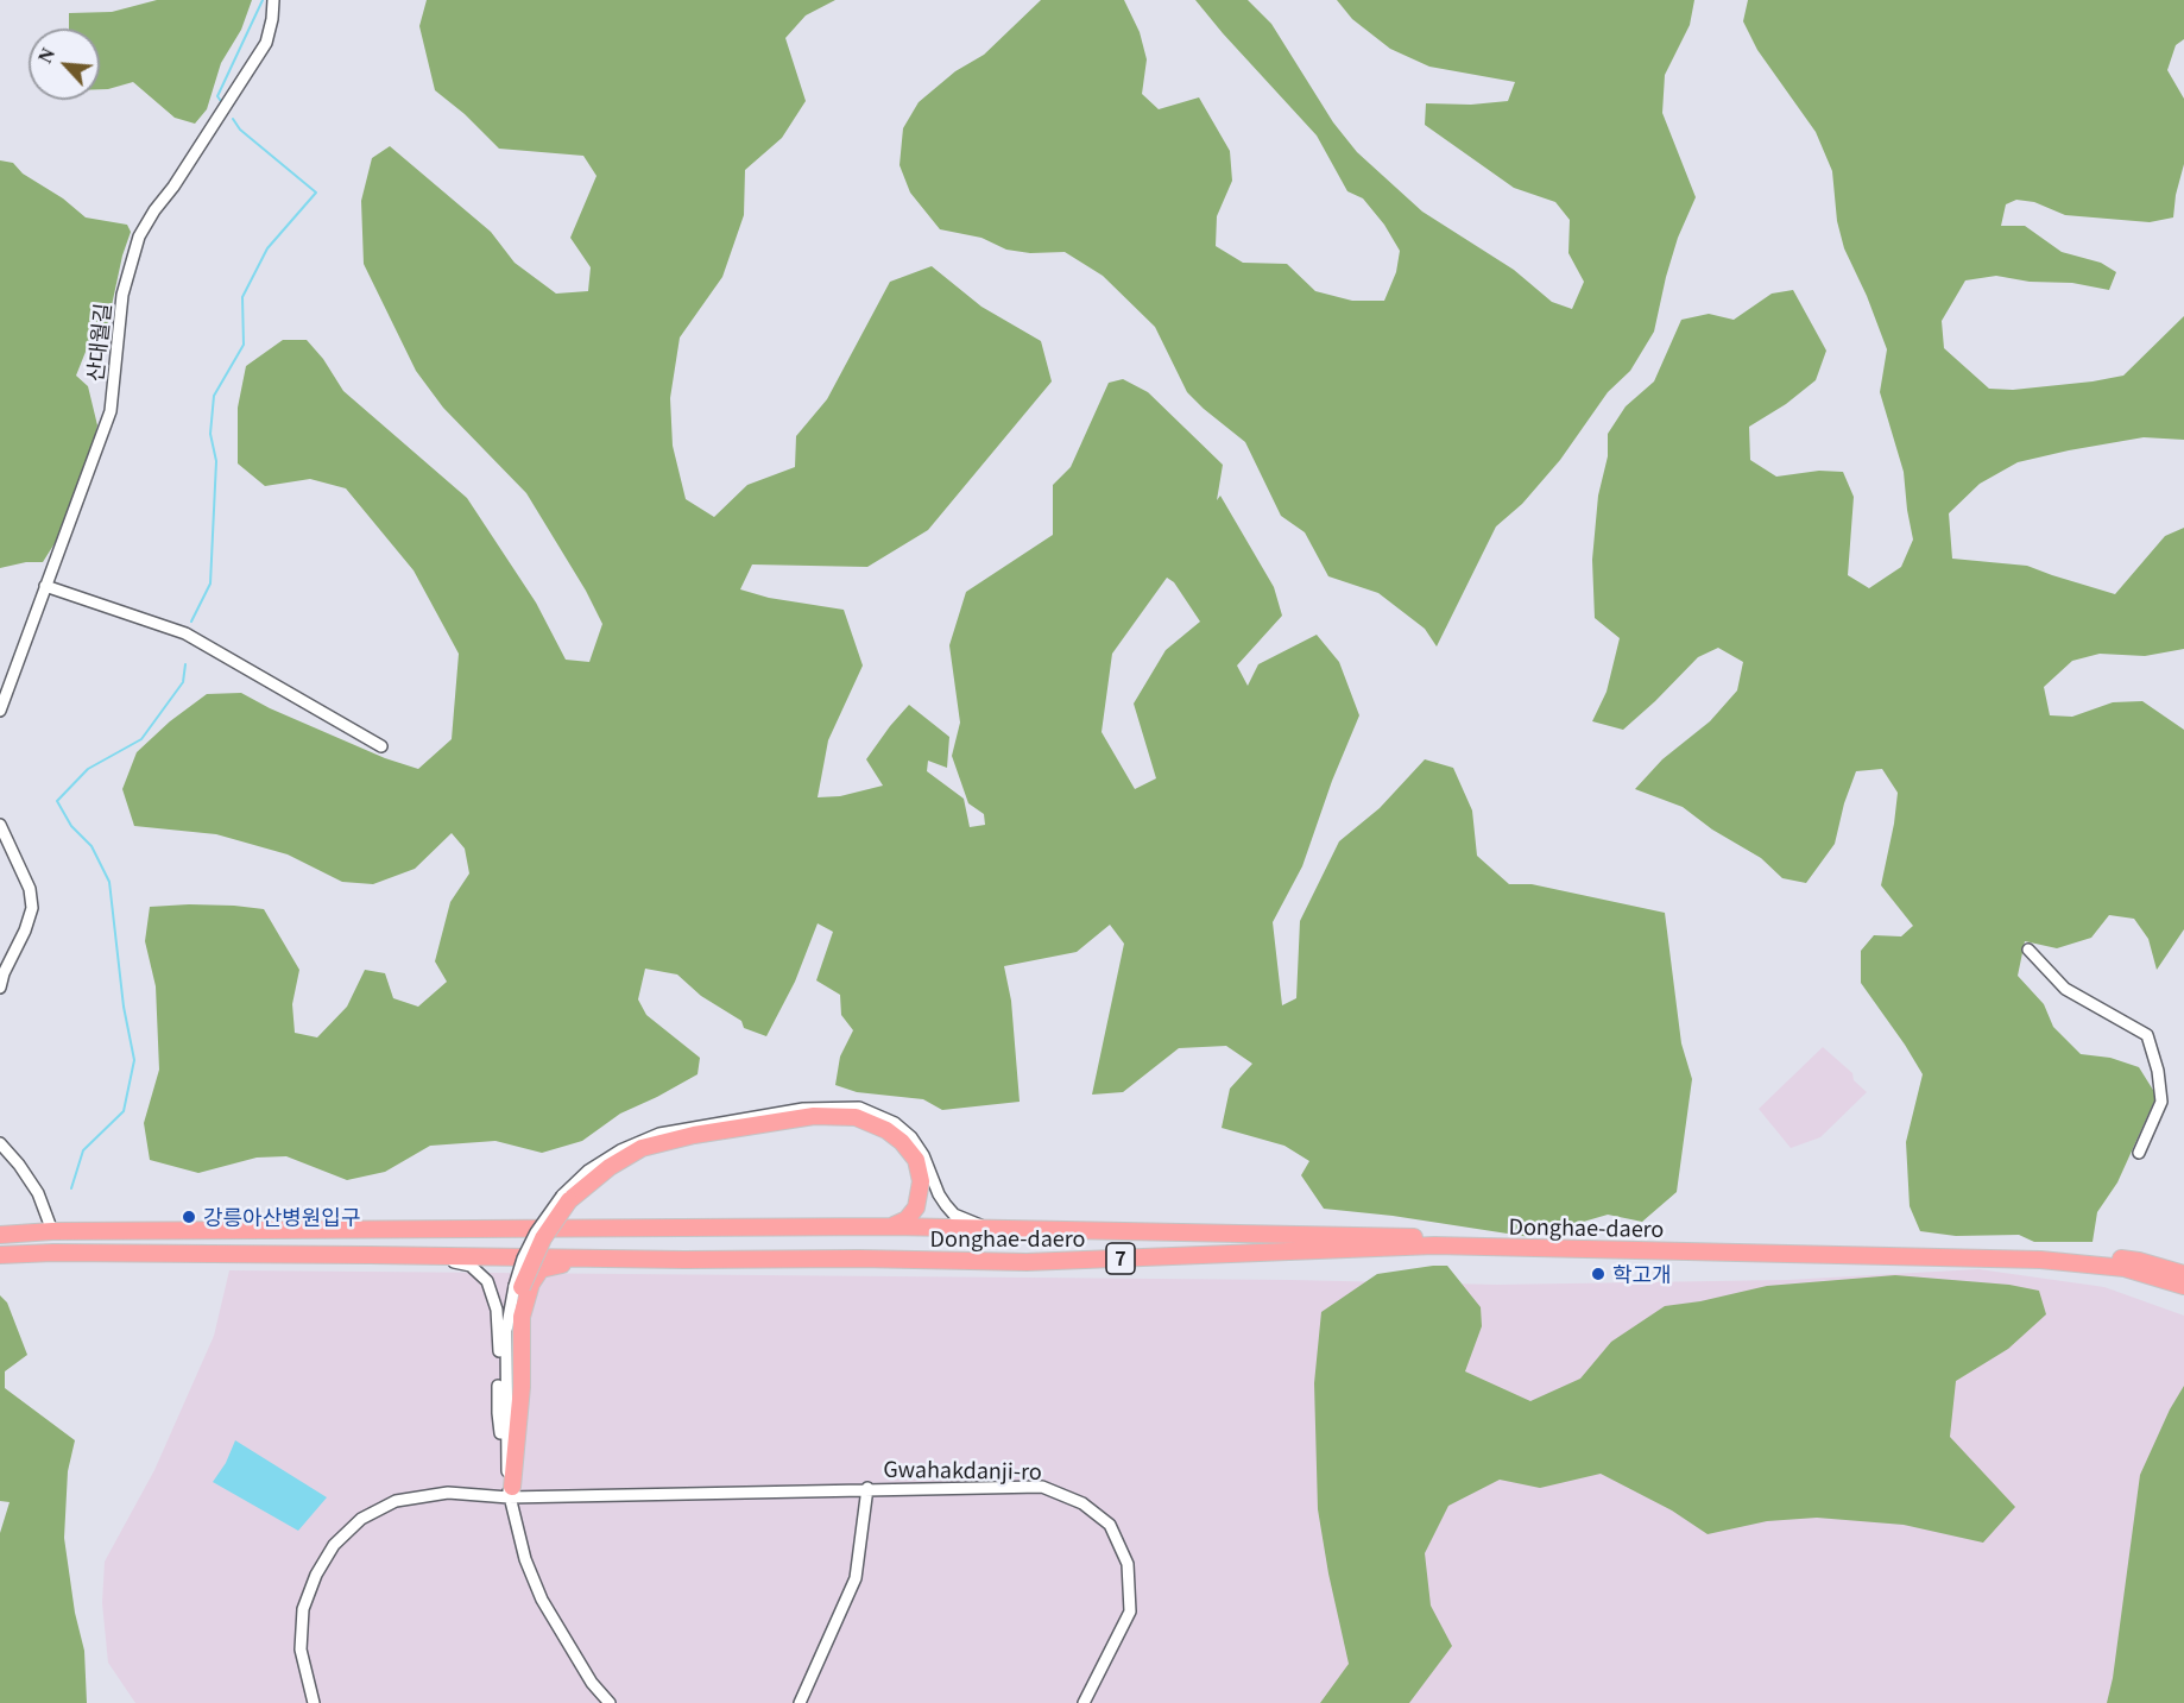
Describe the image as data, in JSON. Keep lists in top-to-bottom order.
{
  "streets": {
    "highway": ["Donghae-daero", "7"],
    "street": ["산대월길", "Gwahakdanji-ro"]
  },
  "places": ["강릉아산병원입구", "학고개"],
  "north": "top left"
}
